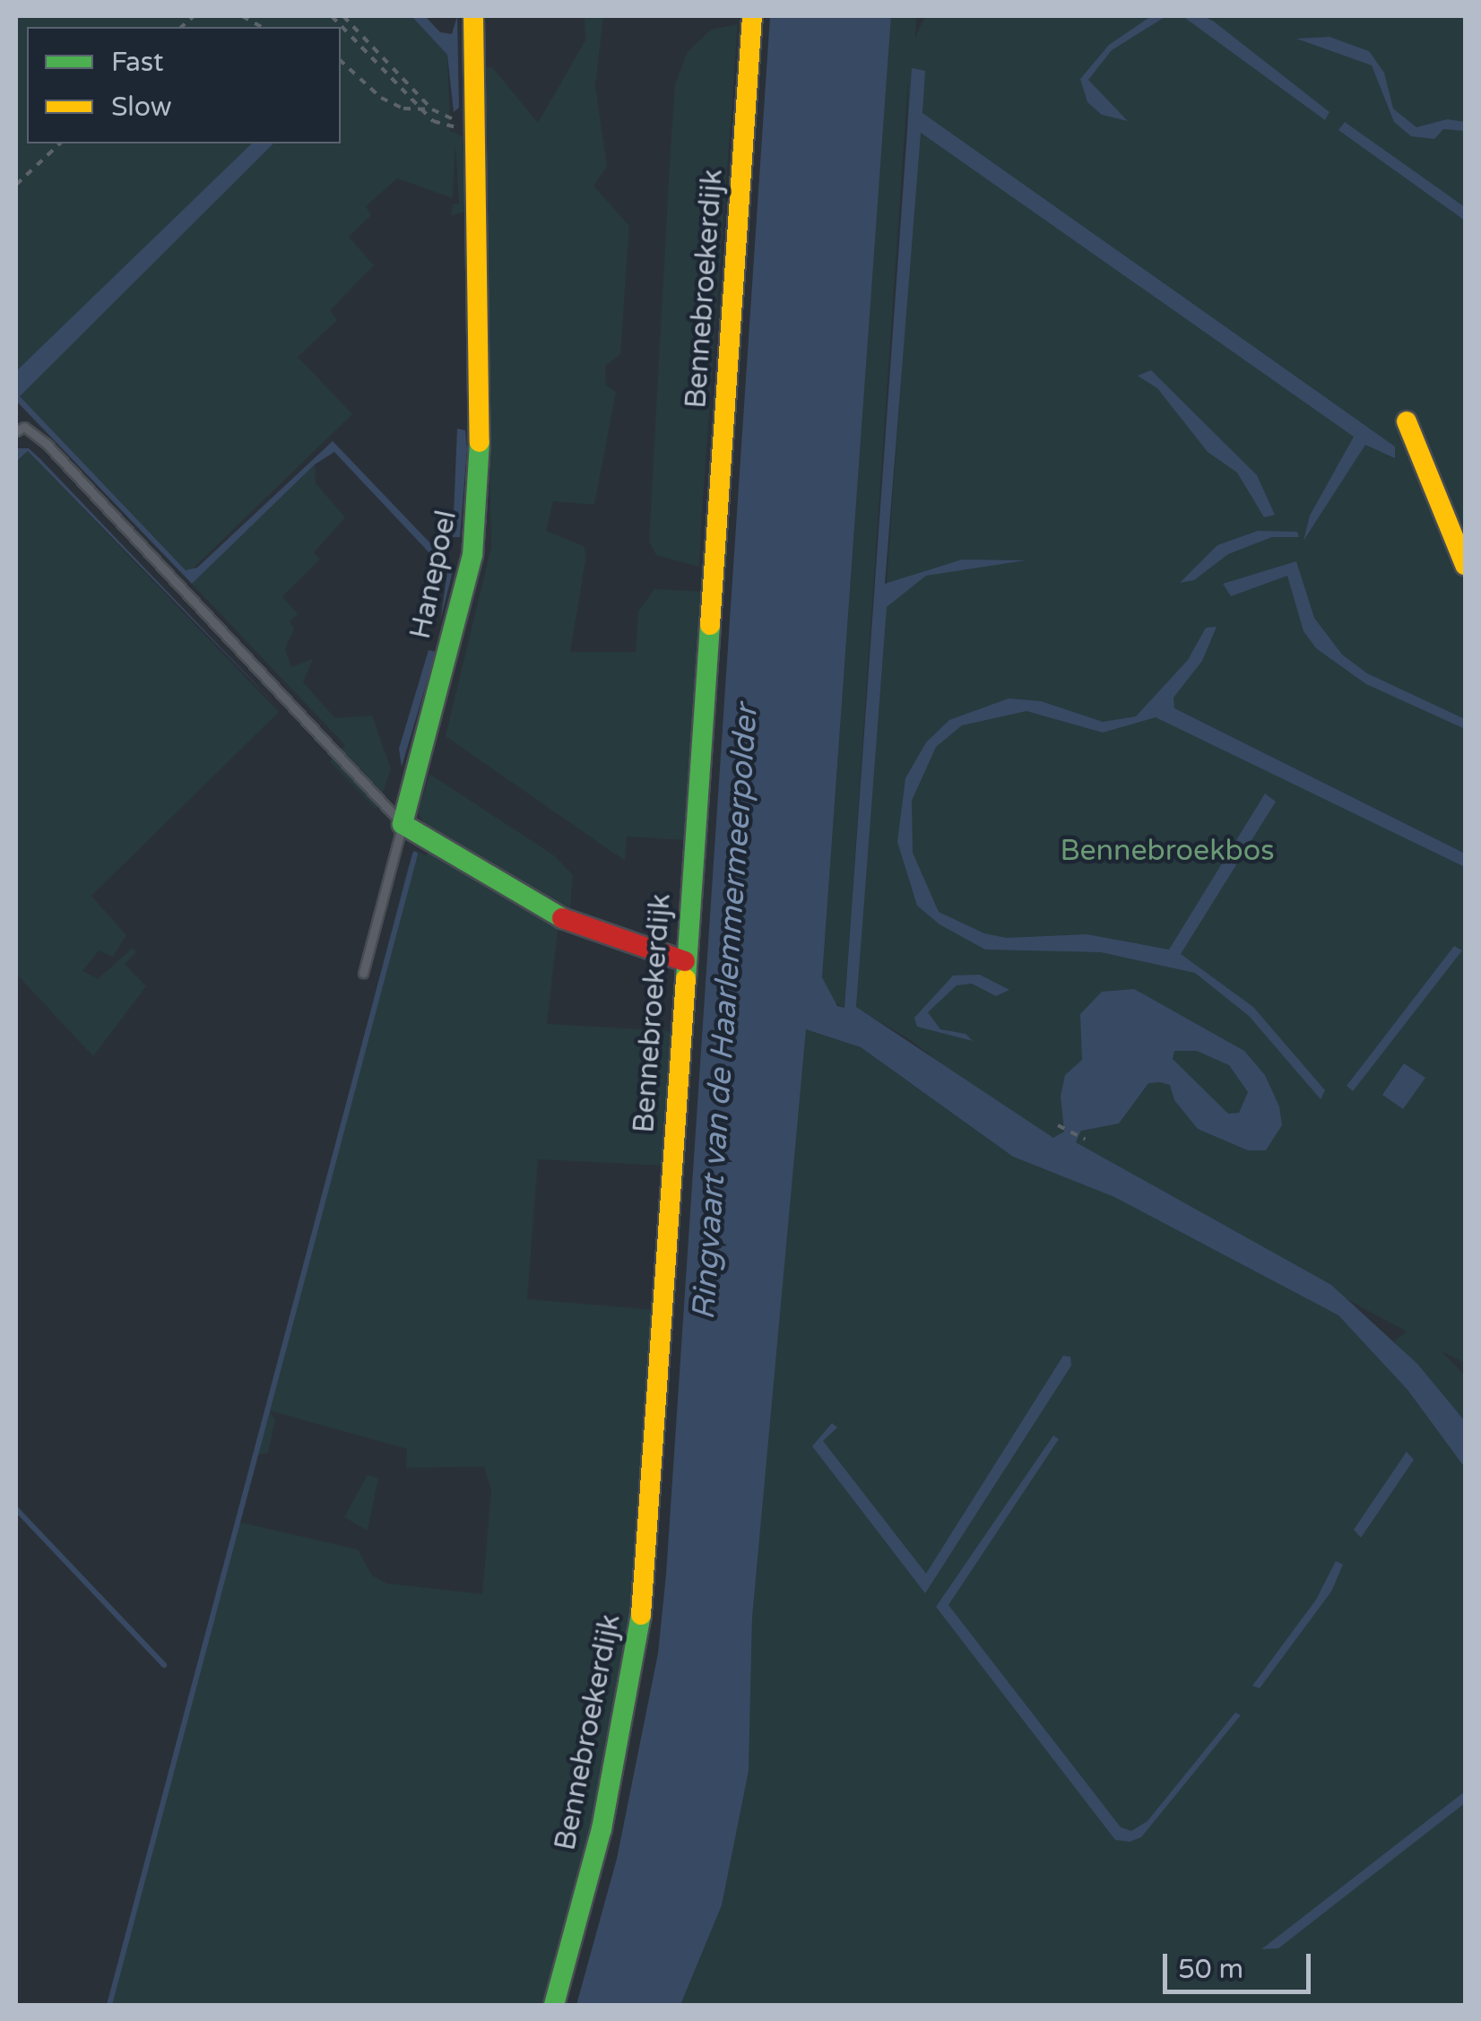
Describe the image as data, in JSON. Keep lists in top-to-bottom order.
{
  "streets": {
    "street": ["Bennebroekerdijk", "Hanepoel"]
  },
  "water": ["Ringvaart van de Haarlemmermeerpolder"],
  "parks": ["Bennebroekbos"],
  "legend": ["Fast", "Slow"],
  "scale_bar": "50 m"
}
